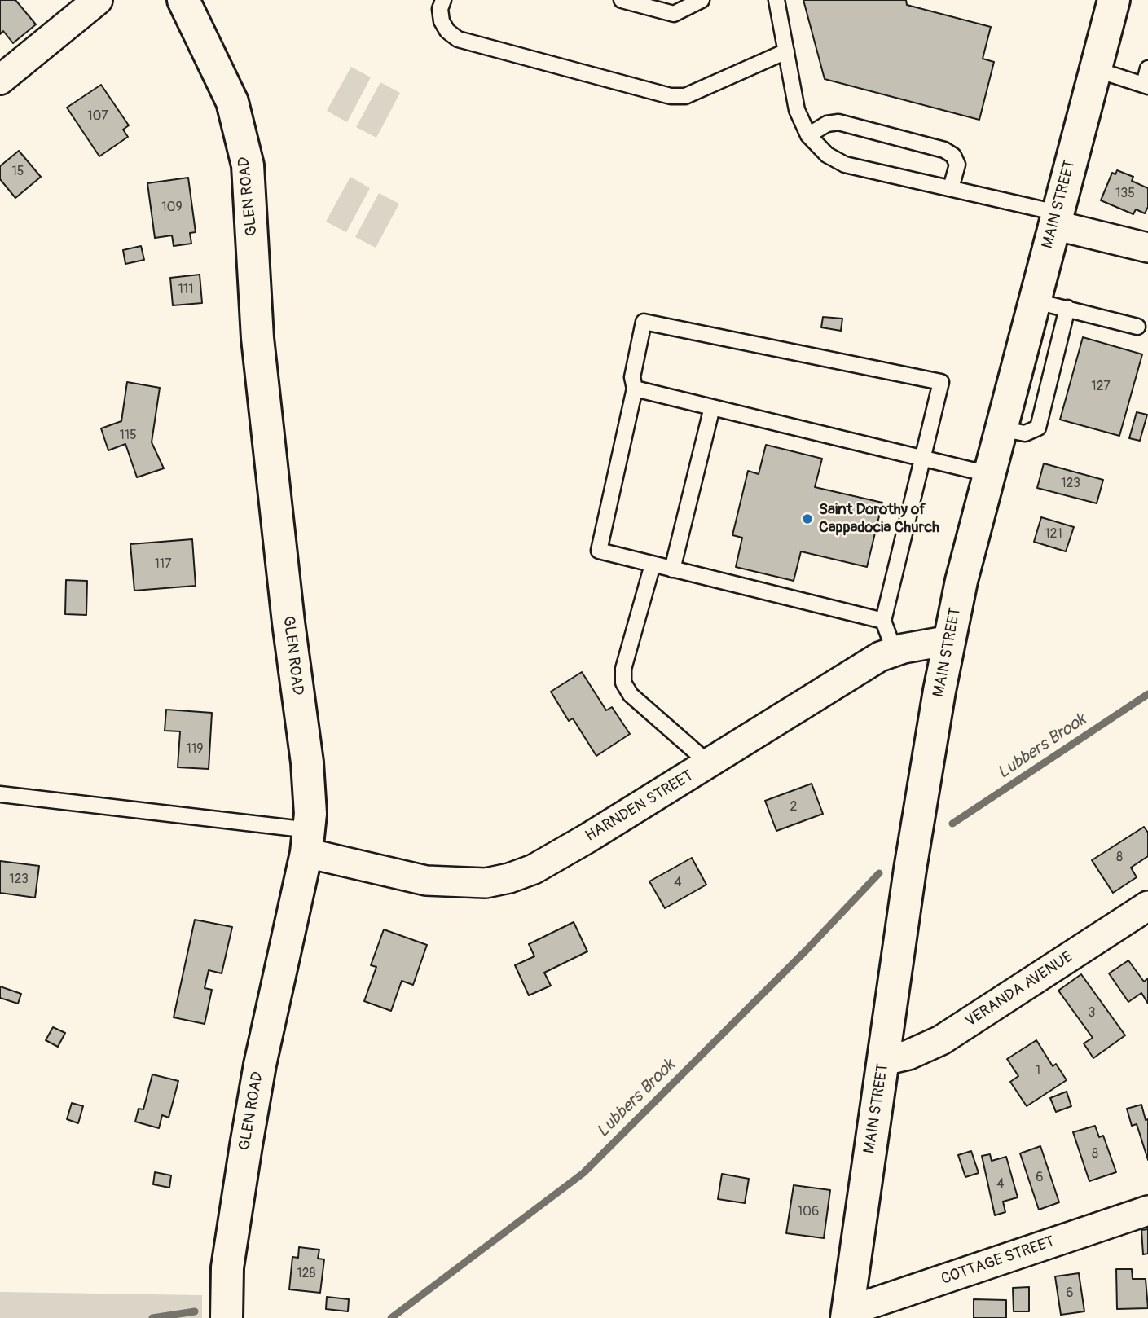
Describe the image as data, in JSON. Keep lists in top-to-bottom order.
{
  "streets": {
    "main road": ["GLEN ROAD", "MAIN STREET"],
    "street": ["HARNDEN STREET", "VERANDA AVENUE", "COTTAGE STREET"]
  },
  "crossings": [
    ["GLEN ROAD", "HARNDEN STREET"],
    ["MAIN STREET", "HARNDEN STREET"],
    ["MAIN STREET", "VERANDA AVENUE"],
    ["MAIN STREET", "COTTAGE STREET"]
  ],
  "water": ["Lubbers Brook"],
  "places": ["Saint Dorothy of Cappadocia Church"],
  "house_numbers": [
    "107",
    "15",
    "135",
    "109",
    "111",
    "127",
    "115",
    "123",
    "121",
    "117",
    "119",
    "2",
    "8",
    "123",
    "4",
    "3",
    "1",
    "8",
    "6",
    "4",
    "106",
    "128",
    "6"
  ]
}
